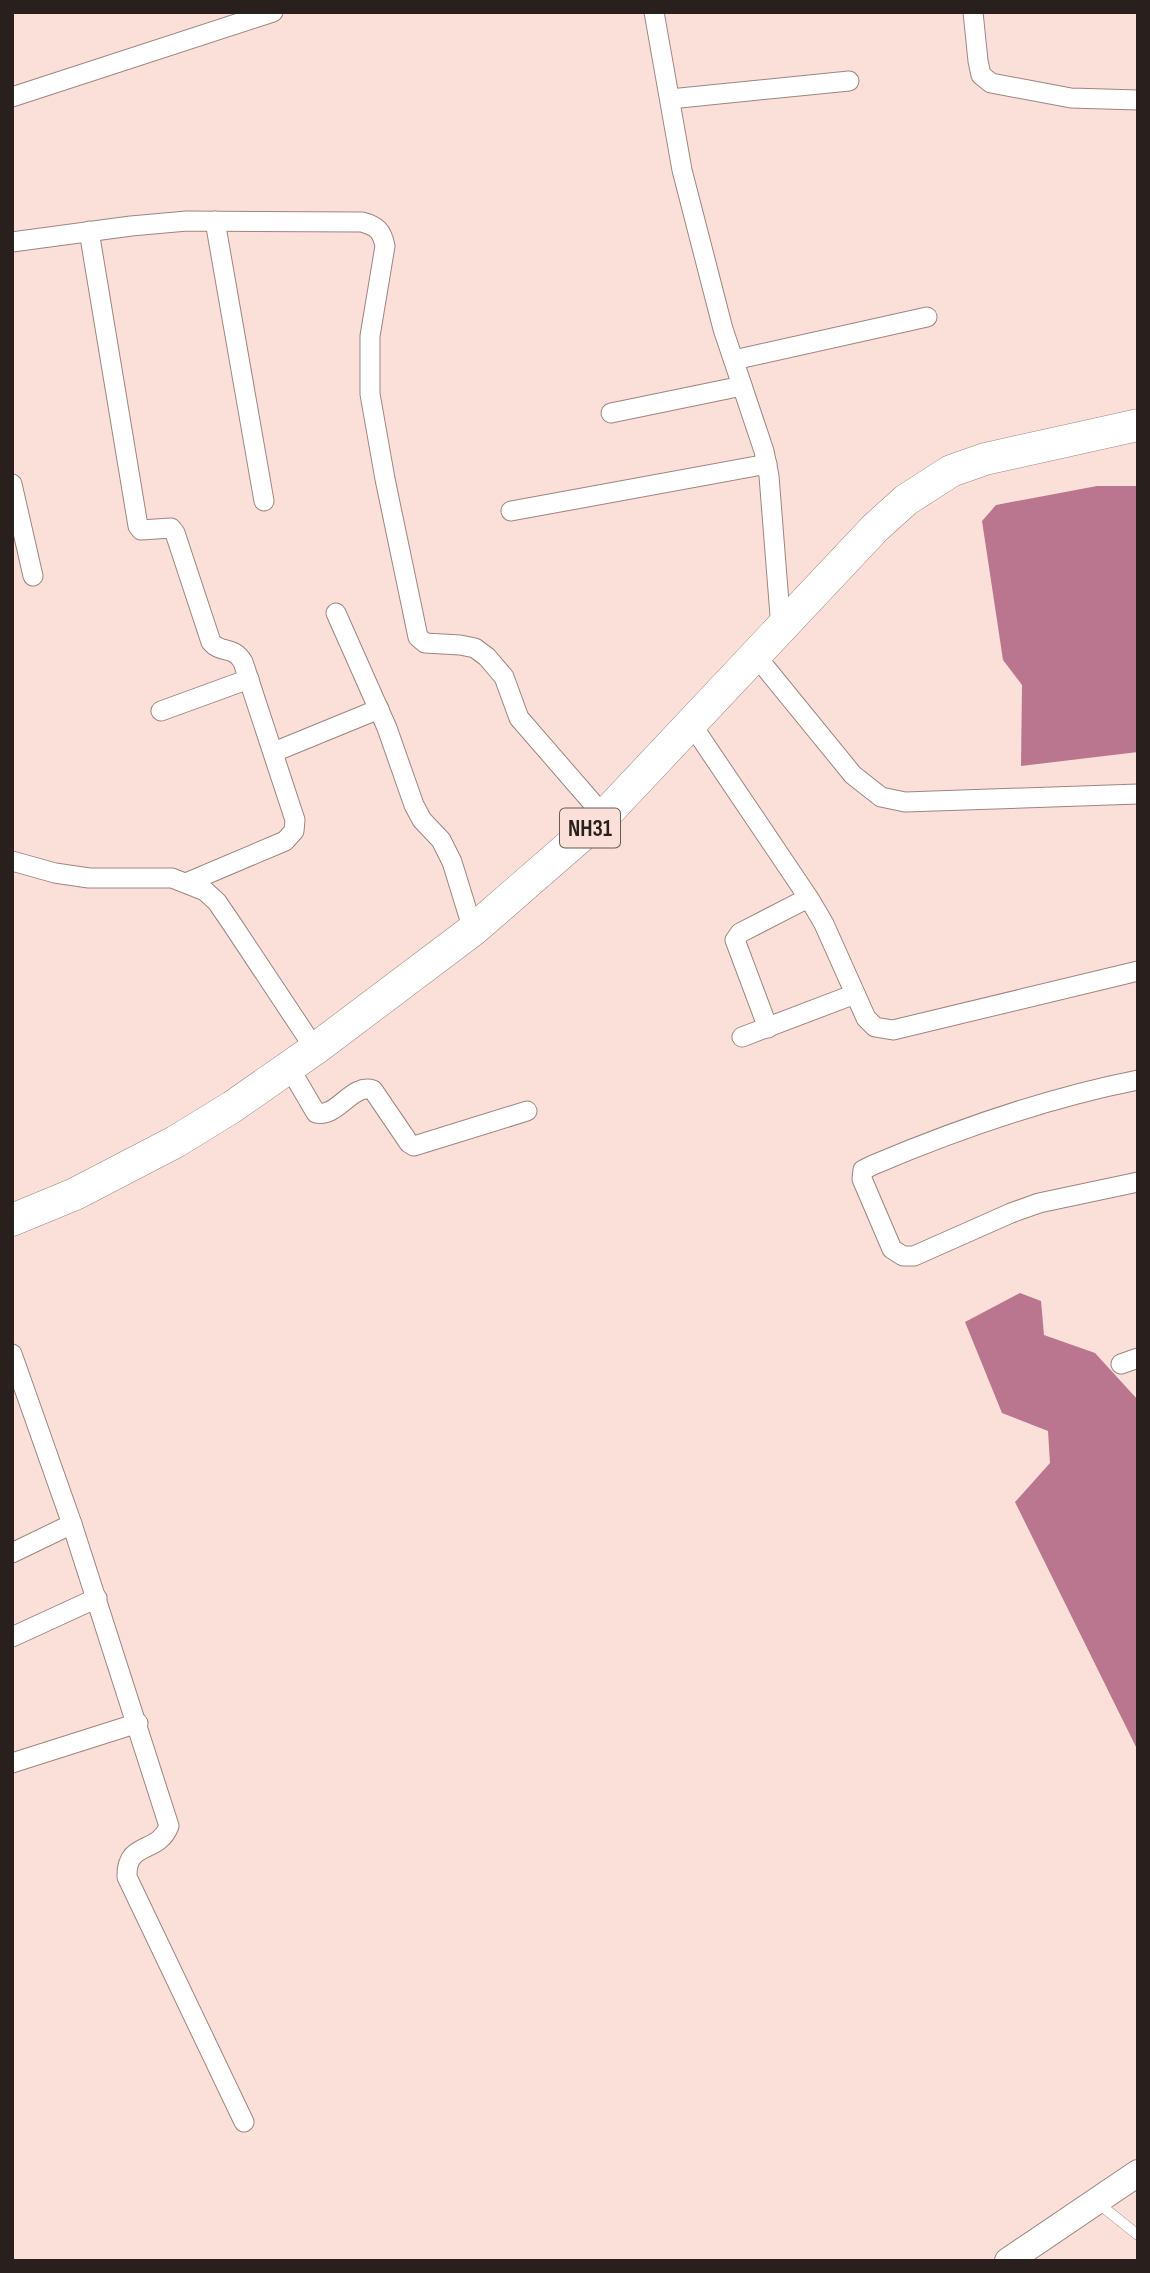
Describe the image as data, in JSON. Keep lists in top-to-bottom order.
{
  "streets": {
    "highway": ["NH31"]
  }
}
